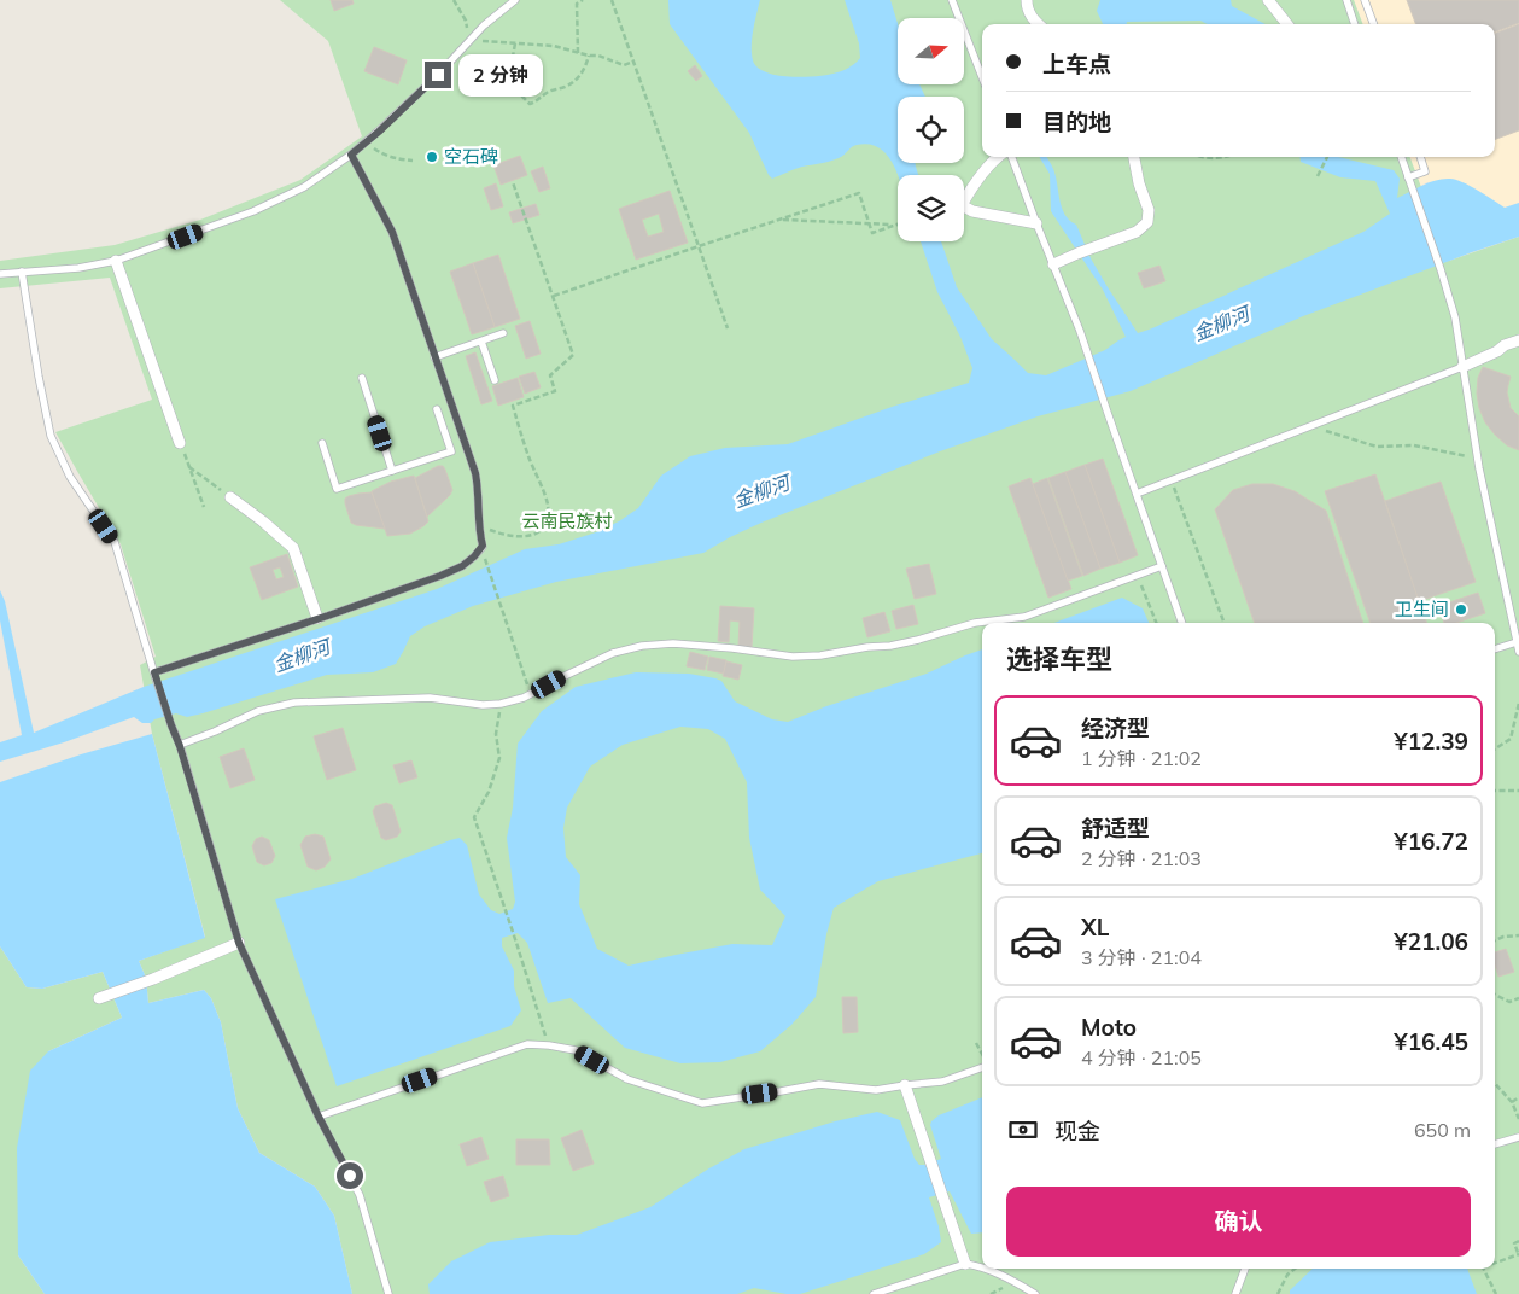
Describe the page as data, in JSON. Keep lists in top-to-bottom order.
{
  "water": ["金柳河"],
  "parks": ["云南民族村"],
  "places": ["空石碑", "卫生间"],
  "north": "right",
  "page": {
    "banner": ["上车点", "目的地"],
    "bubble": "2 分钟",
    "heading": "选择车型",
    "list": [
      {
        "name": "经济型",
        "note": "1 分钟 · 21:02",
        "value": "¥12.39"
      },
      {
        "name": "舒适型",
        "note": "2 分钟 · 21:03",
        "value": "¥16.72"
      },
      {
        "name": "XL",
        "note": "3 分钟 · 21:04",
        "value": "¥21.06"
      },
      {
        "name": "Moto",
        "note": "4 分钟 · 21:05",
        "value": "¥16.45"
      }
    ],
    "pay": ["现金", "650 m"],
    "buttons": "确认"
  }
}
